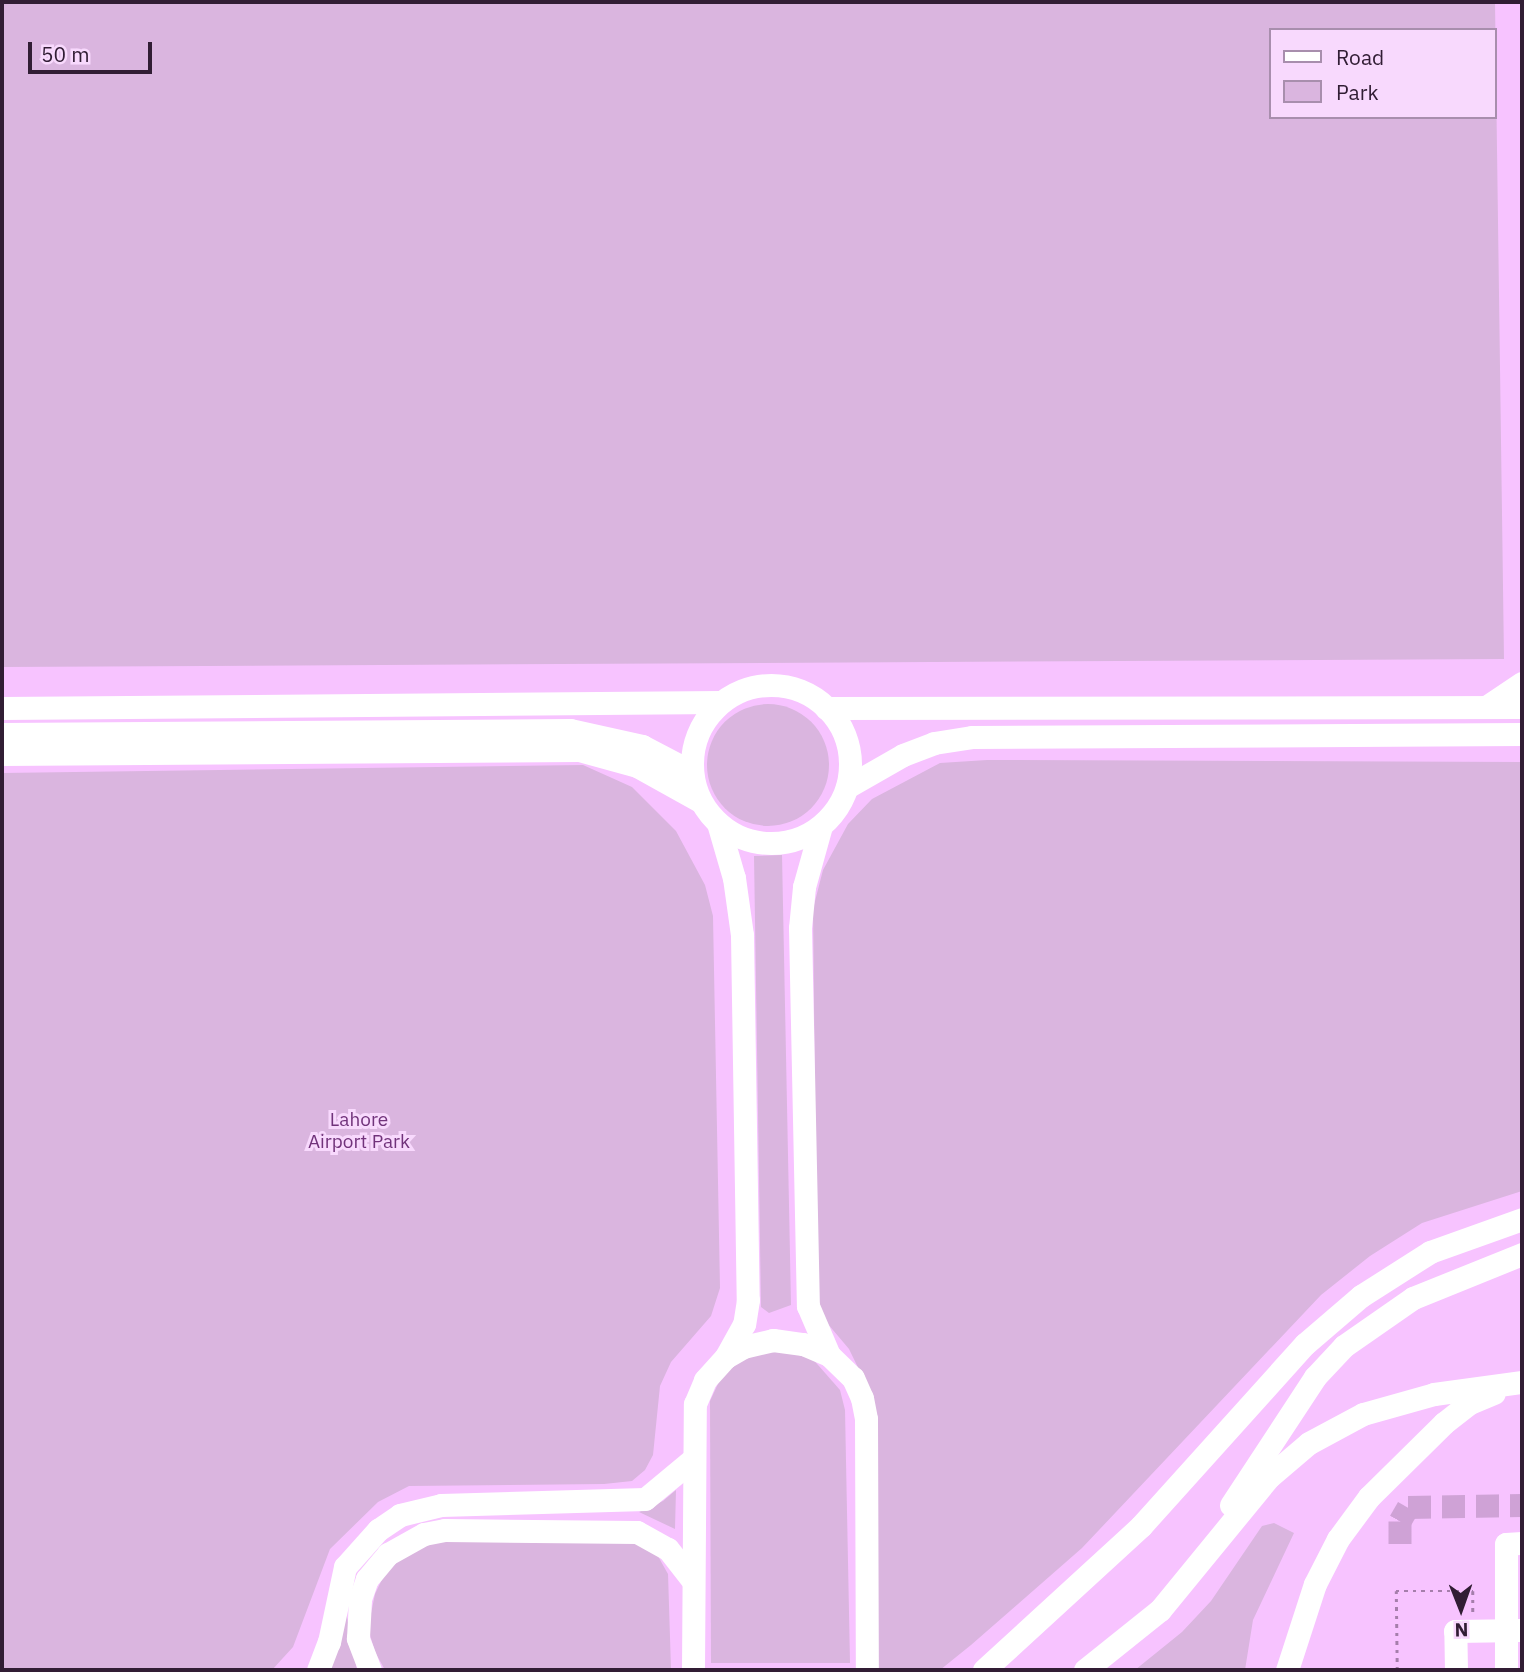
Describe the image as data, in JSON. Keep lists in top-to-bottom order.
{
  "parks": ["Lahore Airport Park"],
  "legend": ["Road", "Park"],
  "scale_bar": "50 m",
  "north": "bottom"
}
